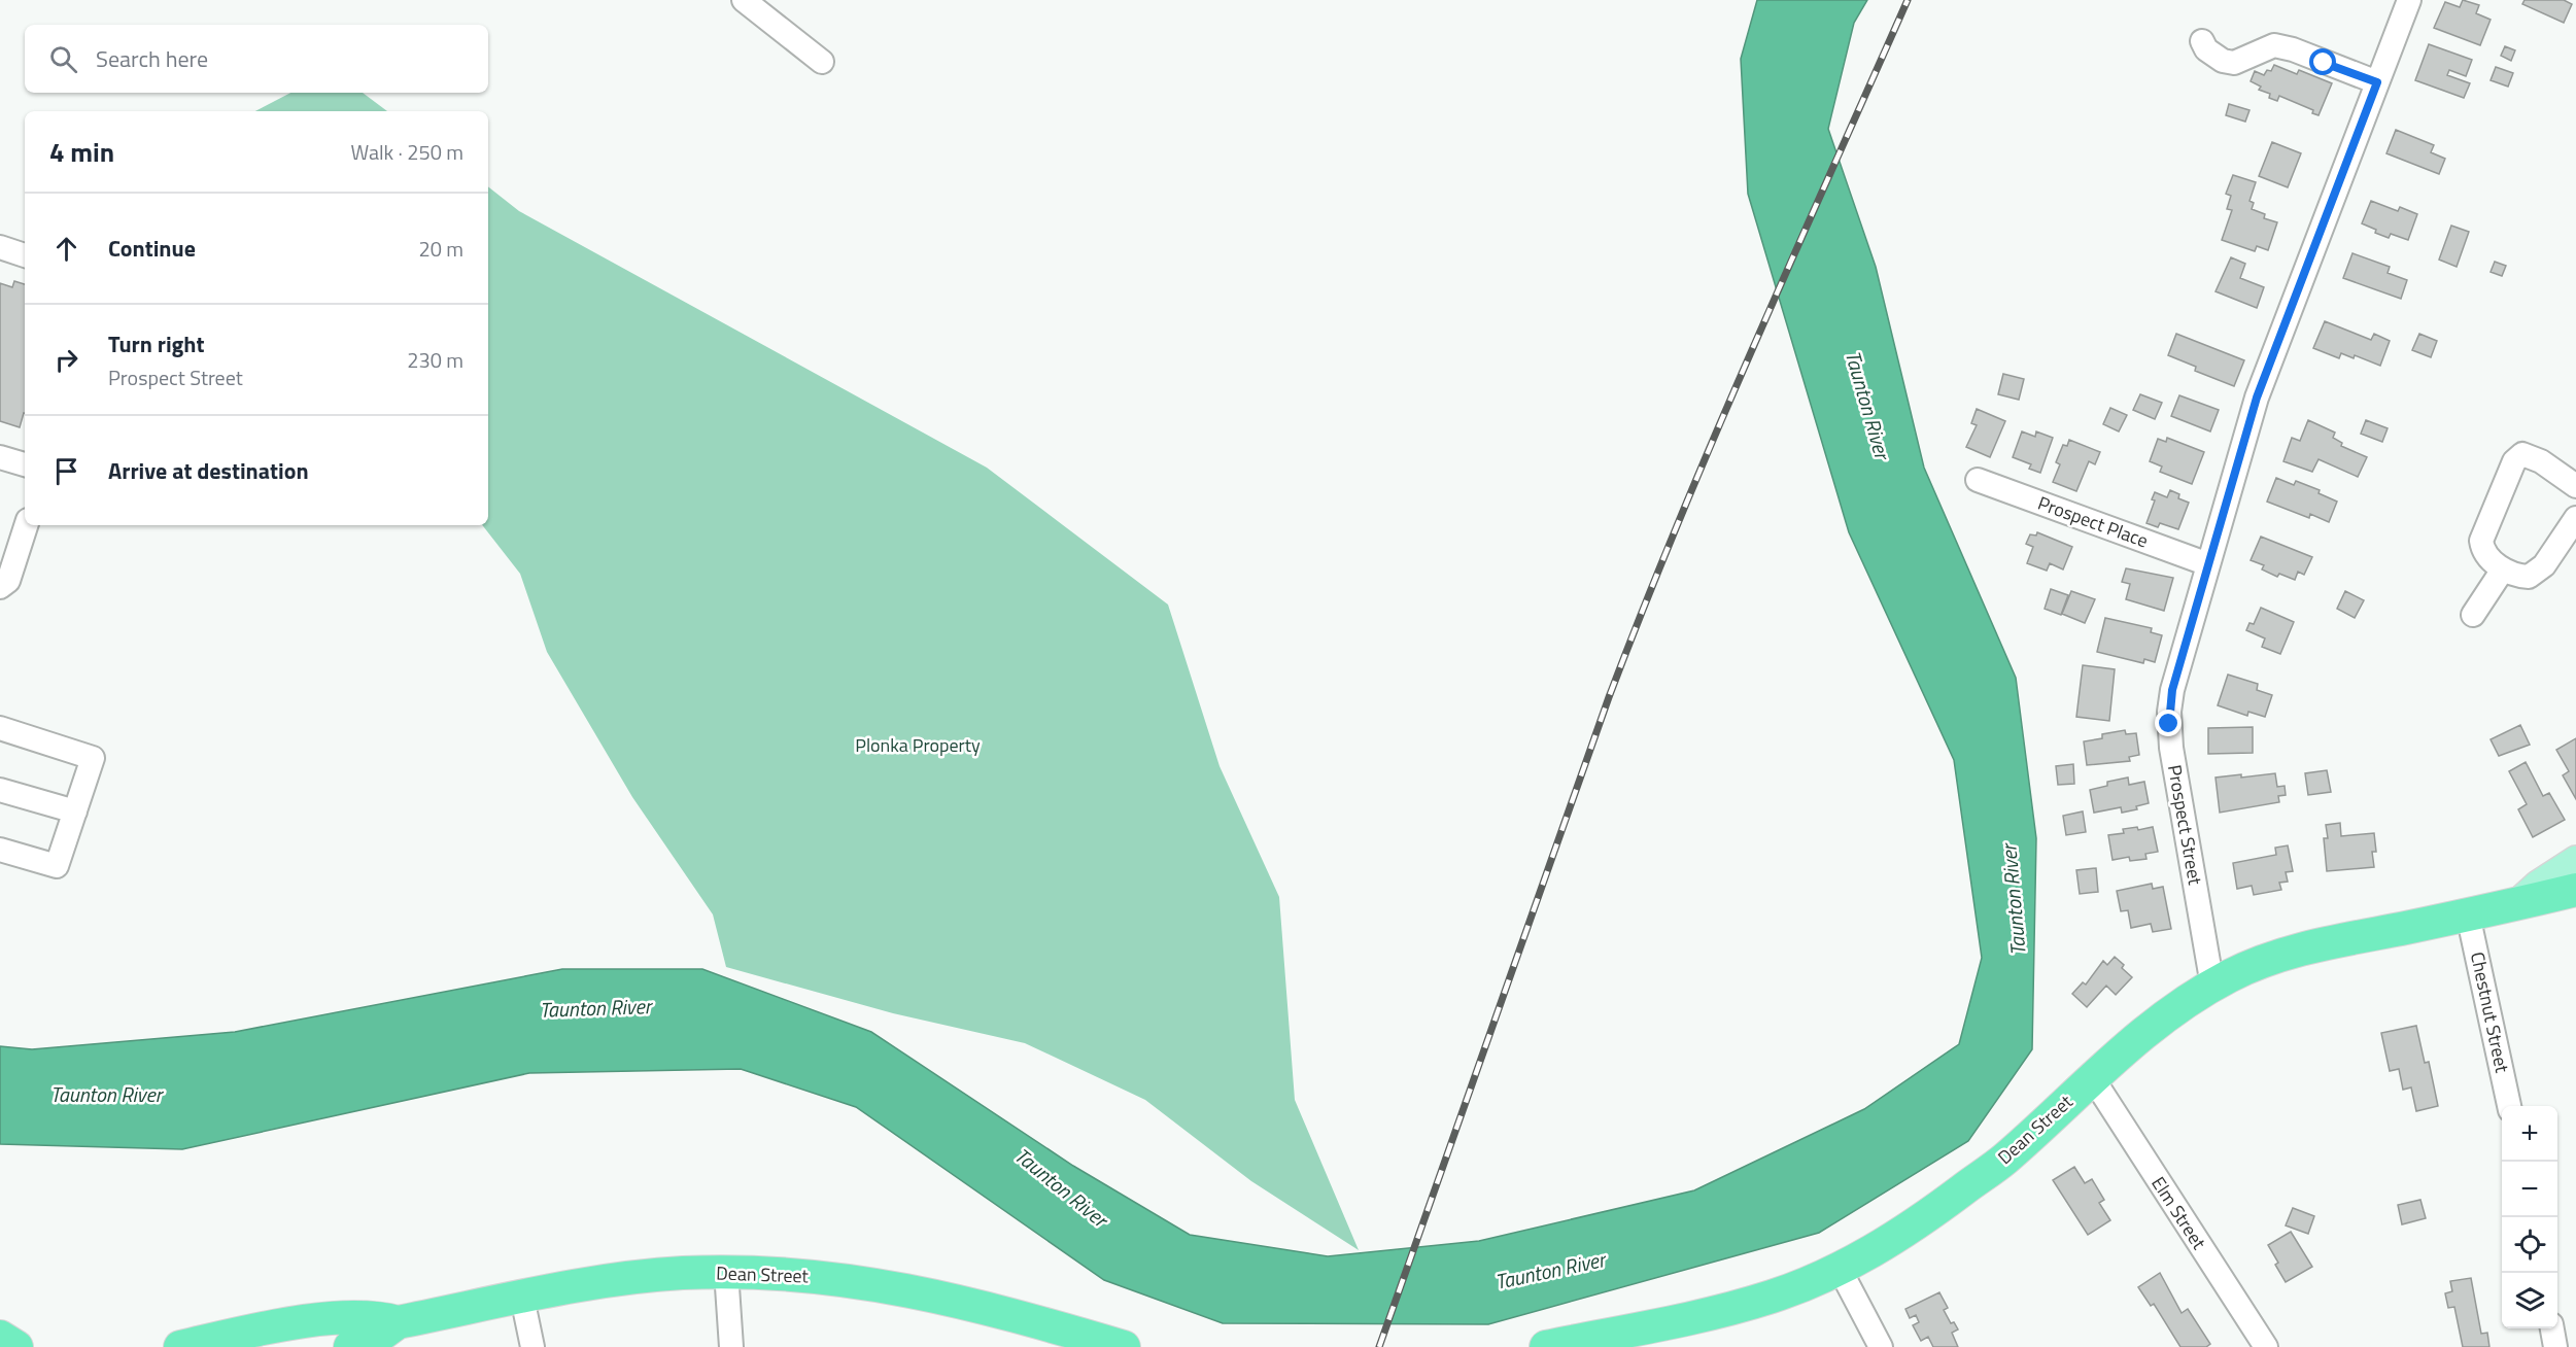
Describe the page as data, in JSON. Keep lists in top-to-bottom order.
{
  "streets": {
    "highway": ["Dean Street"],
    "street": [
      "Prospect Place",
      "Prospect Street",
      "Chestnut Street",
      "Elm Street"
    ]
  },
  "crossings": [
    ["Prospect Place", "Prospect Street"],
    ["Prospect Street", "Dean Street"],
    ["Chestnut Street", "Dean Street"],
    ["Dean Street", "Elm Street"]
  ],
  "water": ["Taunton River"],
  "parks": ["Plonka Property"],
  "page": {
    "search": "Search here",
    "heading": ["4 min", "Walk · 250 m"],
    "list": [
      ["Continue", "20 m"],
      ["Turn right", "Prospect Street", "230 m"],
      "Arrive at destination"
    ],
    "map_buttons": ["+", "−"]
  }
}
